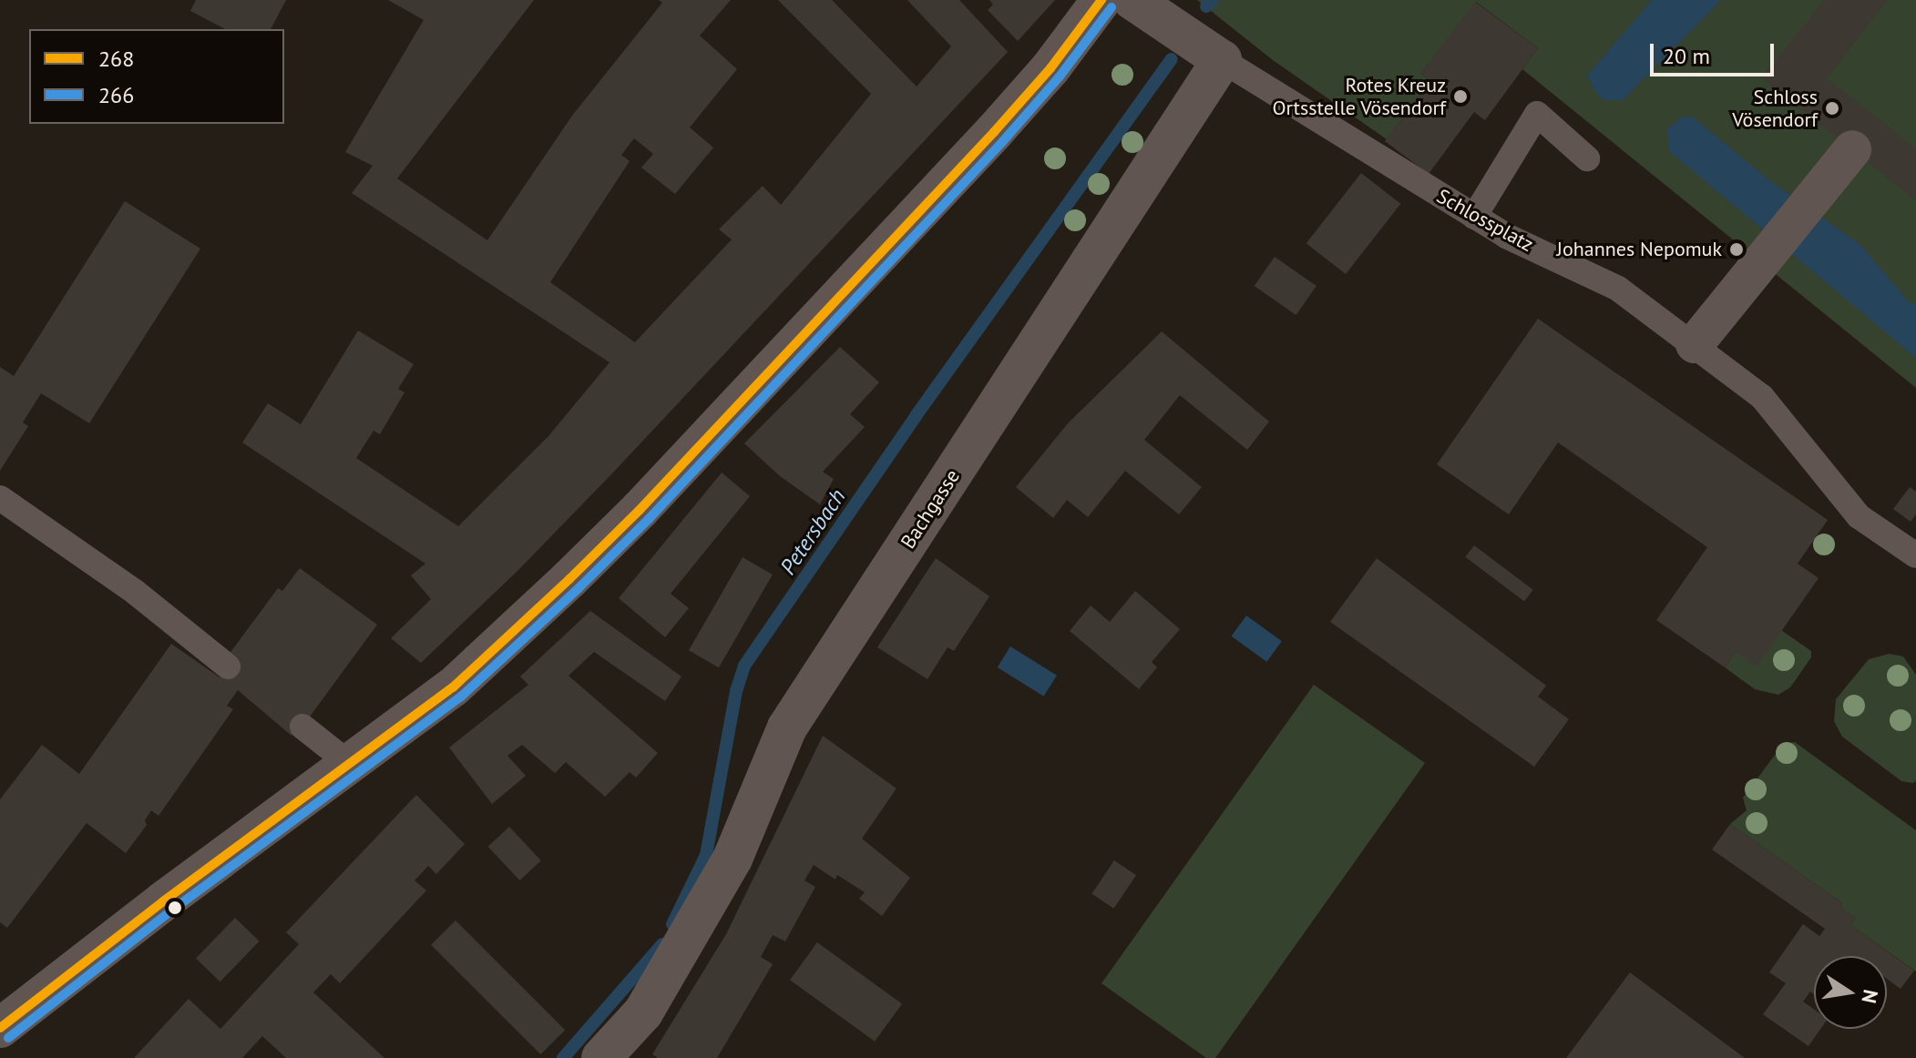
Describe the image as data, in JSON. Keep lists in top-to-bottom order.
{
  "streets": {
    "street": ["Bachgasse"],
    "lane": ["Schlossplatz"]
  },
  "crossings": [
    ["Schlossplatz", "Bachgasse"]
  ],
  "water": ["Petersbach"],
  "places": ["Rotes Kreuz Ortsstelle Vösendorf", "Schloss Vösendorf", "Johannes Nepomuk"],
  "lines": ["transit line 268", "transit line 266"],
  "legend": ["268", "266"],
  "scale_bar": "20 m",
  "north": "right"
}
